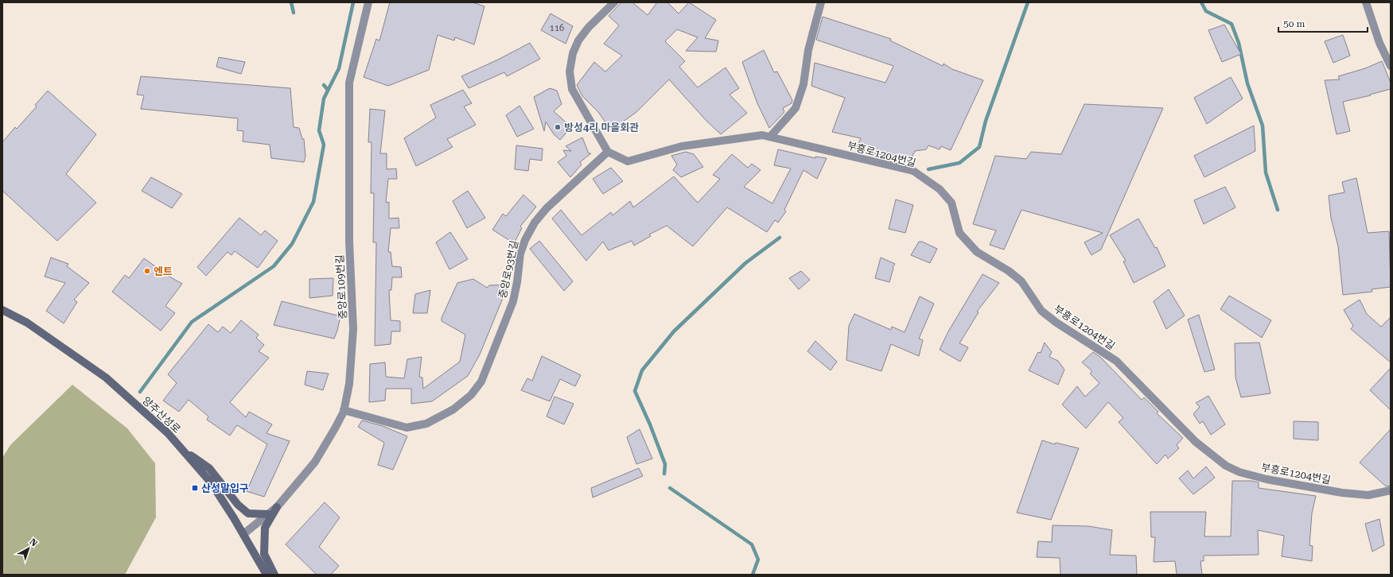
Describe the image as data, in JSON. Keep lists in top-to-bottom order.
{
  "streets": {
    "street": [
      "부흥로1204번길",
      "중앙로93번길",
      "중앙로109번길",
      "양주산성로"
    ]
  },
  "crossings": [
    ["부흥로1204번길", "중앙로93번길"],
    ["중앙로93번길", "중앙로109번길"],
    ["중앙로109번길", "양주산성로"]
  ],
  "places": {
    "other": ["방성4리 마을회관", "엔트"],
    "transit": ["산성말입구"]
  },
  "house_numbers": ["116"],
  "scale_bar": "50 m",
  "north": "top right"
}
